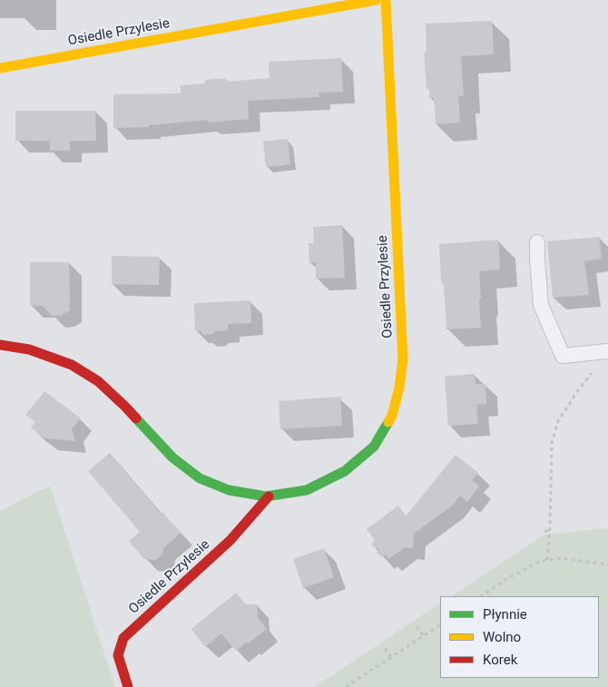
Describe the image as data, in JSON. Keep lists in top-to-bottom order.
{
  "streets": {
    "street": ["Osiedle Przylesie"]
  },
  "legend": ["Płynnie", "Wolno", "Korek"]
}
